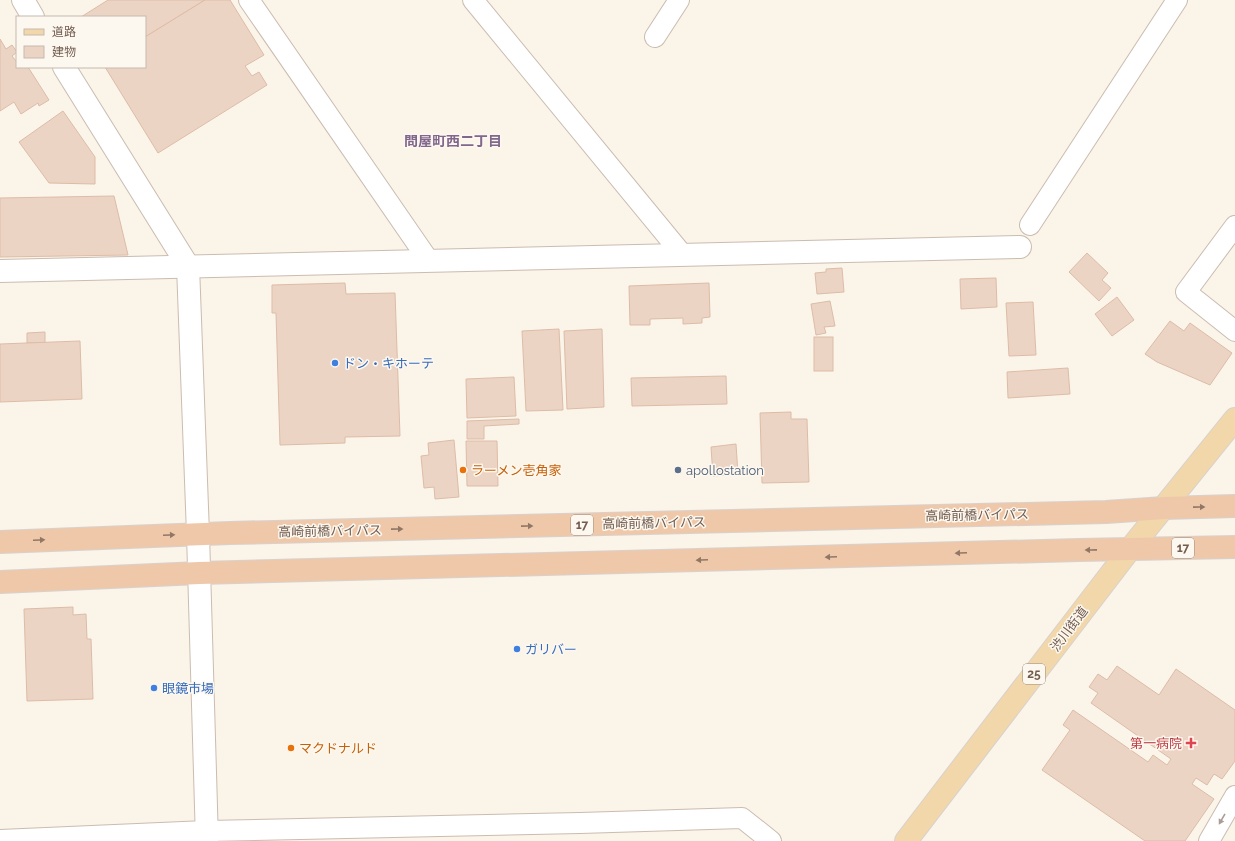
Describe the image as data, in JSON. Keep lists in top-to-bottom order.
{
  "streets": {
    "highway": ["高崎前橋バイパス", "17"],
    "main road": ["渋川街道", "25"]
  },
  "crossings": [
    ["高崎前橋バイパス", "渋川街道"],
    ["17", "渋川街道"]
  ],
  "districts": ["問屋町西二丁目"],
  "places": {
    "other": [
      "ドン・キホーテ",
      "ラーメン壱角家",
      "apollostation",
      "ガリバー",
      "眼鏡市場",
      "マクドナルド"
    ],
    "health": ["第一病院"]
  },
  "legend": ["道路", "建物"]
}
